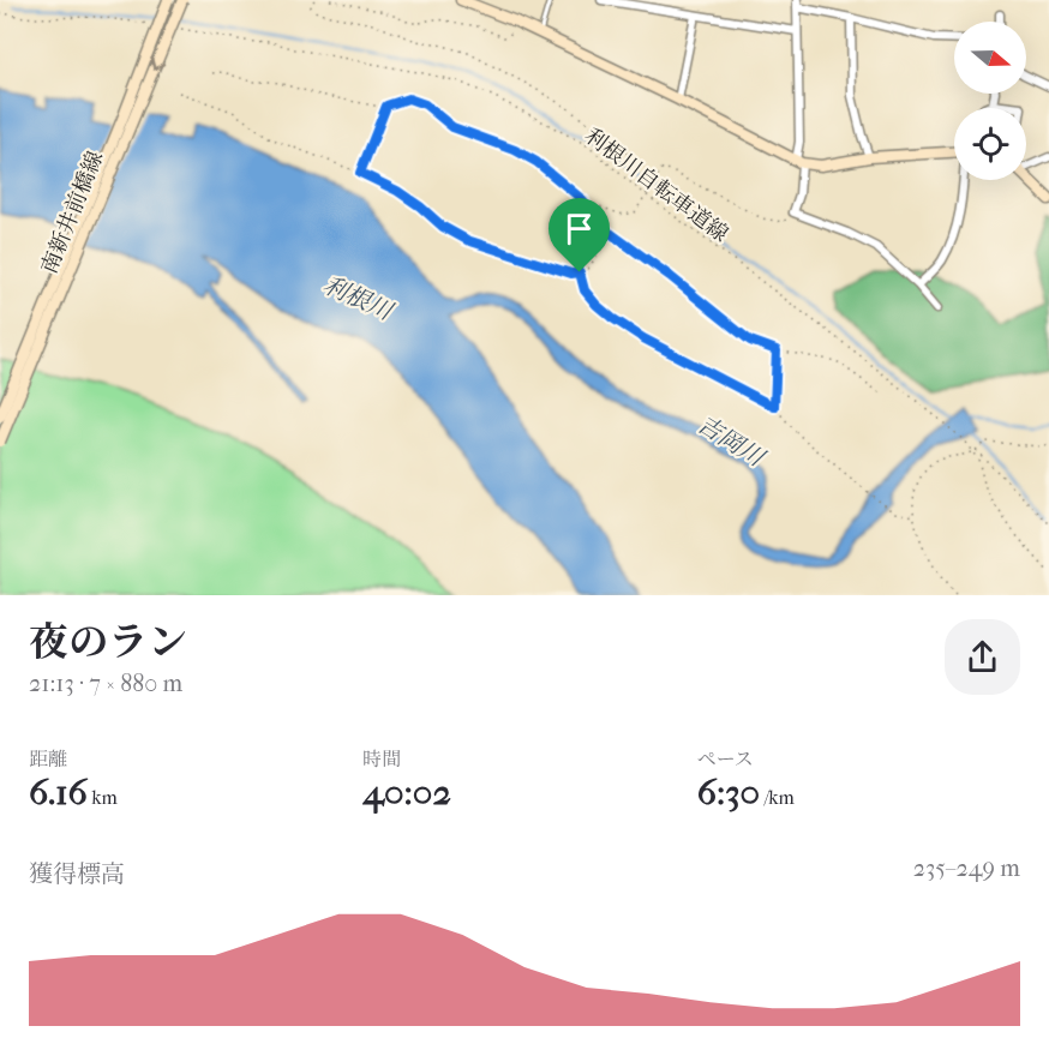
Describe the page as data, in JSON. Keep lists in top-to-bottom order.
{
  "streets": {
    "main road": ["南新井前橋線"],
    "path": ["利根川自転車道線"]
  },
  "water": ["利根川", "吉岡川"],
  "north": "right",
  "page": {
    "heading": ["夜のラン", "21:13 · 7 × 880 m"],
    "stats": [
      ["距離", "6.16 km"],
      ["時間", "40:02"],
      ["ペース", "6:30 /km"]
    ],
    "chart": ["獲得標高", "235–249 m"]
  }
}
